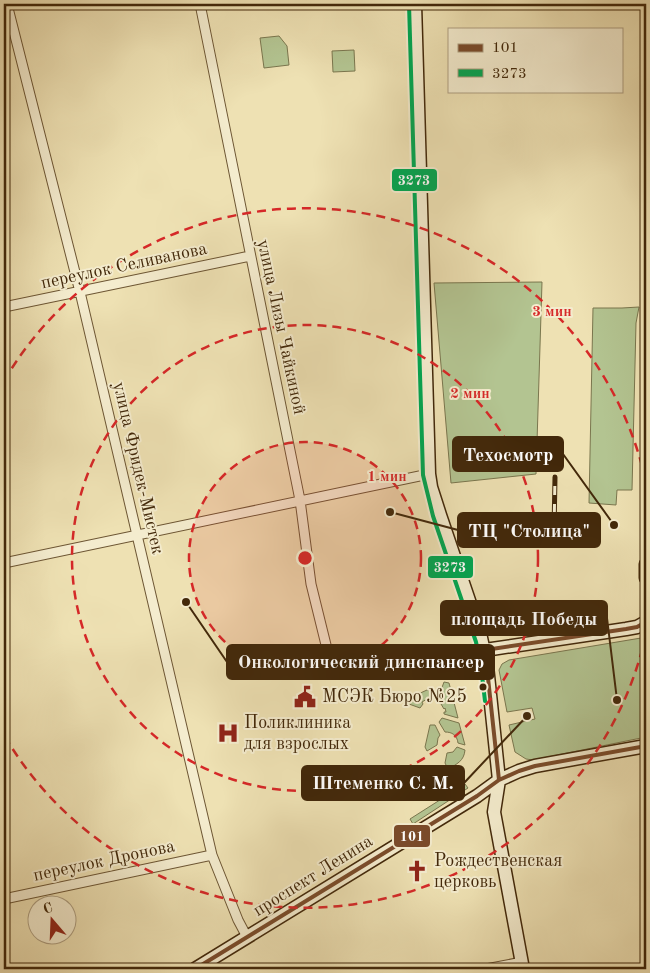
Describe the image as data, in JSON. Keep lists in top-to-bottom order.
{
  "streets": {
    "main road": ["проспект Ленина"],
    "street": [
      "переулок Селиванова",
      "улица Лизы Чайкиной",
      "улица Фридек-Мистек",
      "переулок Дронова"
    ]
  },
  "crossings": [
    ["переулок Селиванова", "улица Лизы Чайкиной"],
    ["переулок Селиванова", "улица Фридек-Мистек"],
    ["улица Фридек-Мистек", "переулок Дронова"],
    ["улица Фридек-Мистек", "проспект Ленина"]
  ],
  "places": {
    "other": [
      "ТЦ \"Столица\"",
      "Техосмотр",
      "Онкологический динспансер",
      "площадь Победы",
      "Штеменко С. М."
    ],
    "public building": ["МСЭК Бюро №25"],
    "hospital": ["Поликлиника для взрослых"],
    "church": ["Рождественская церковь"]
  },
  "lines": ["transit line 3273", "transit line 101"],
  "legend": ["101", "3273"],
  "north": "top",
  "rings": ["3 мин", "2 мин", "1 мин"]
}
